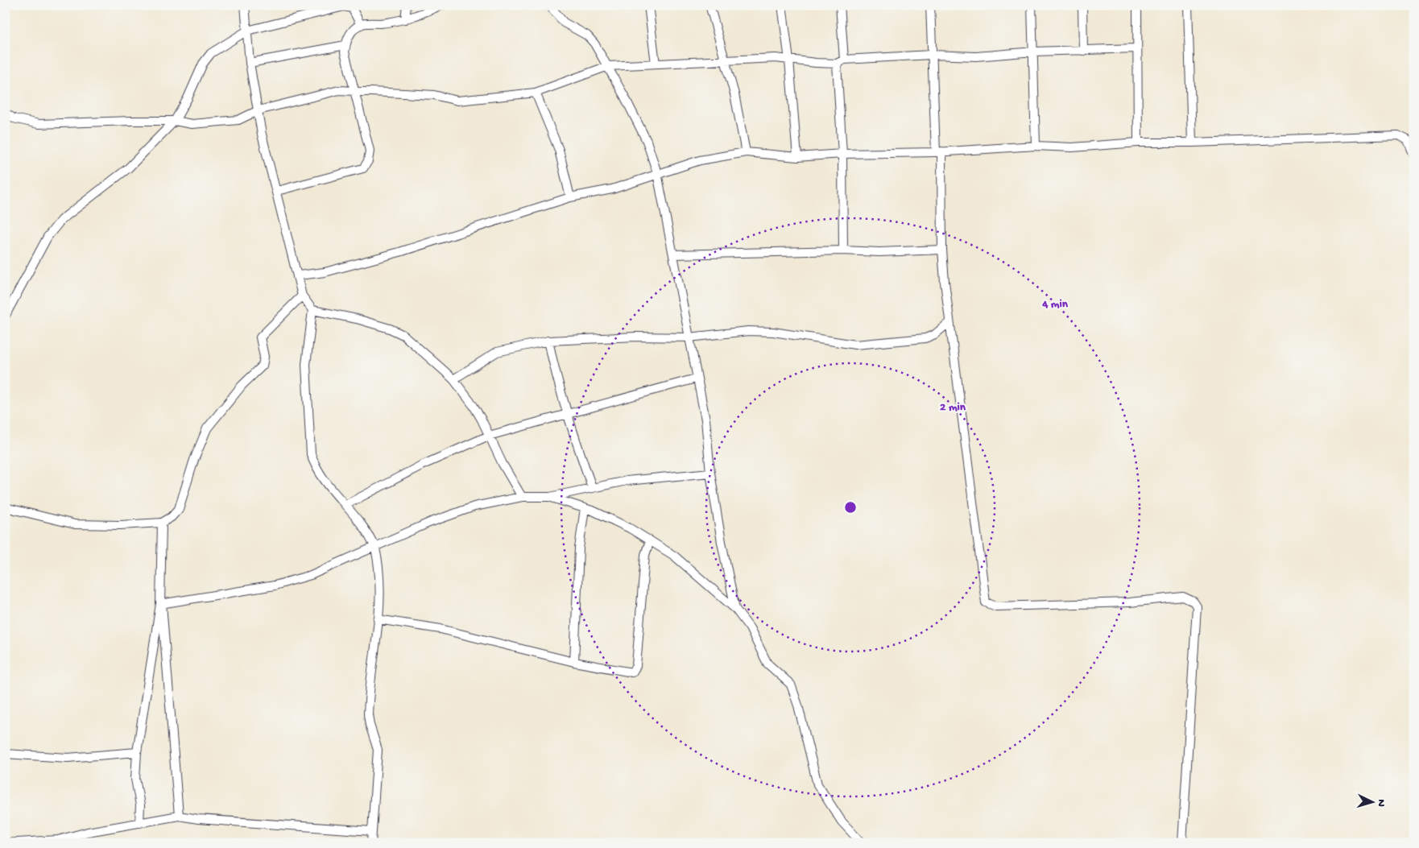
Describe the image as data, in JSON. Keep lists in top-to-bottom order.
{
  "north": "right",
  "rings": ["4 min", "2 min"]
}
